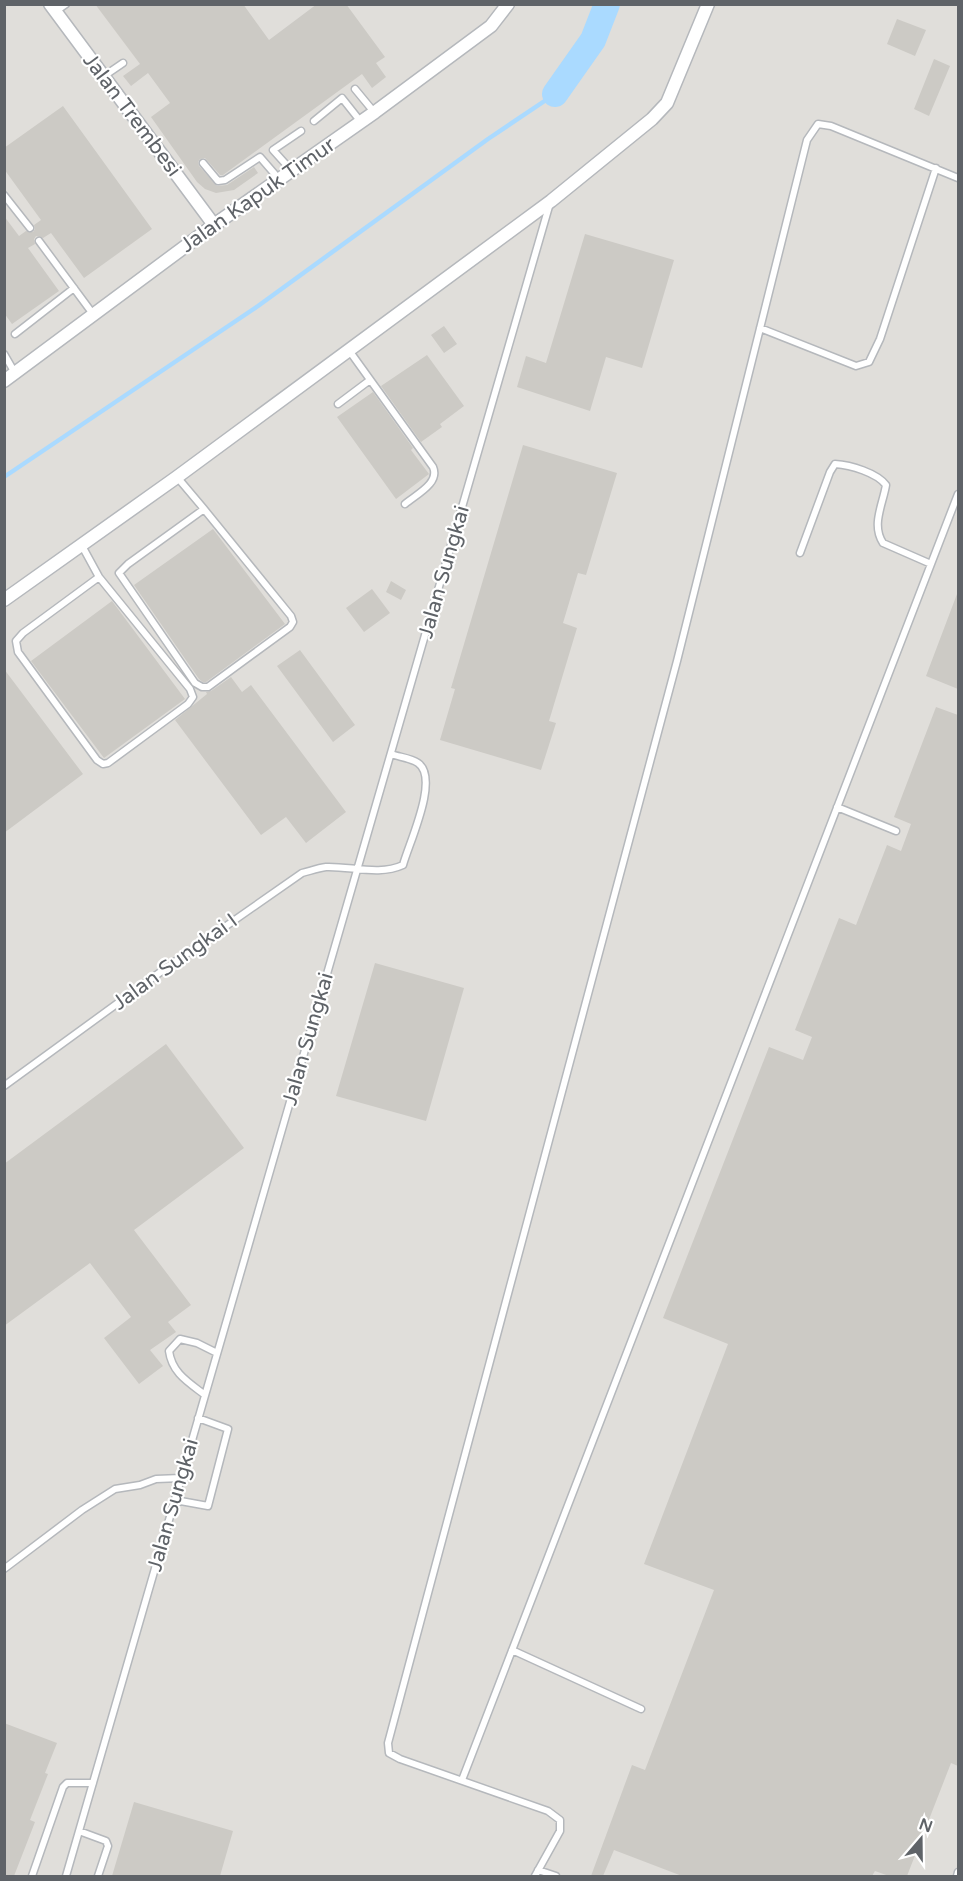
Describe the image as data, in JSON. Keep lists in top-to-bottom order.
{
  "streets": {
    "street": ["Jalan Trembesi", "Jalan Kapuk Timur"],
    "lane": ["Jalan Sungkai", "Jalan Sungkai I"]
  },
  "crossings": [
    ["Jalan Trembesi", "Jalan Kapuk Timur"],
    ["Jalan Sungkai", "Jalan Sungkai I"]
  ],
  "north": "top"
}
